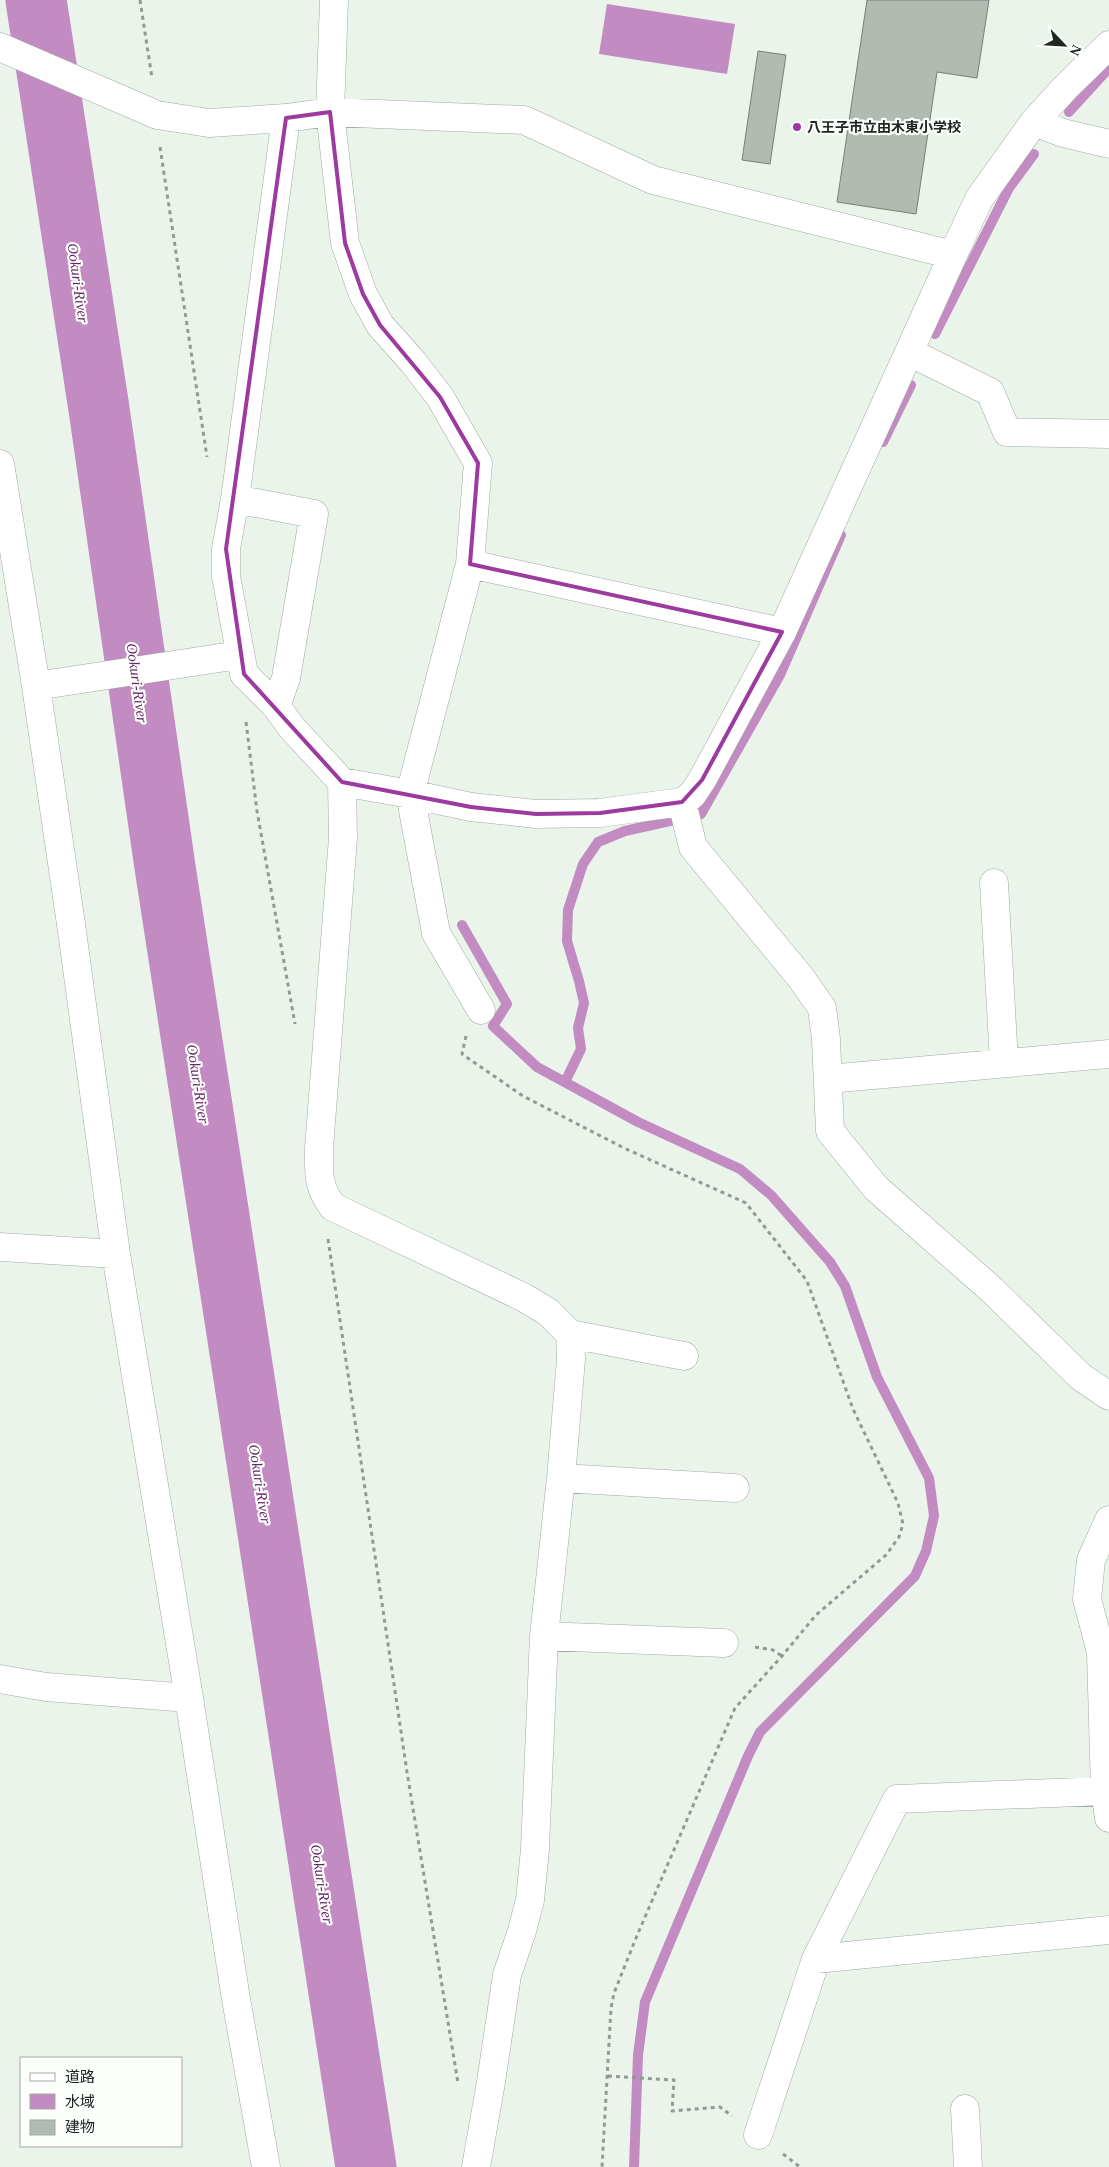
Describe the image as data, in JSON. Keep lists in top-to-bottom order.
{
  "water": ["Ookuri-River"],
  "places": ["八王子市立由木東小学校"],
  "legend": ["道路", "水域", "建物"],
  "north": "bottom right"
}
